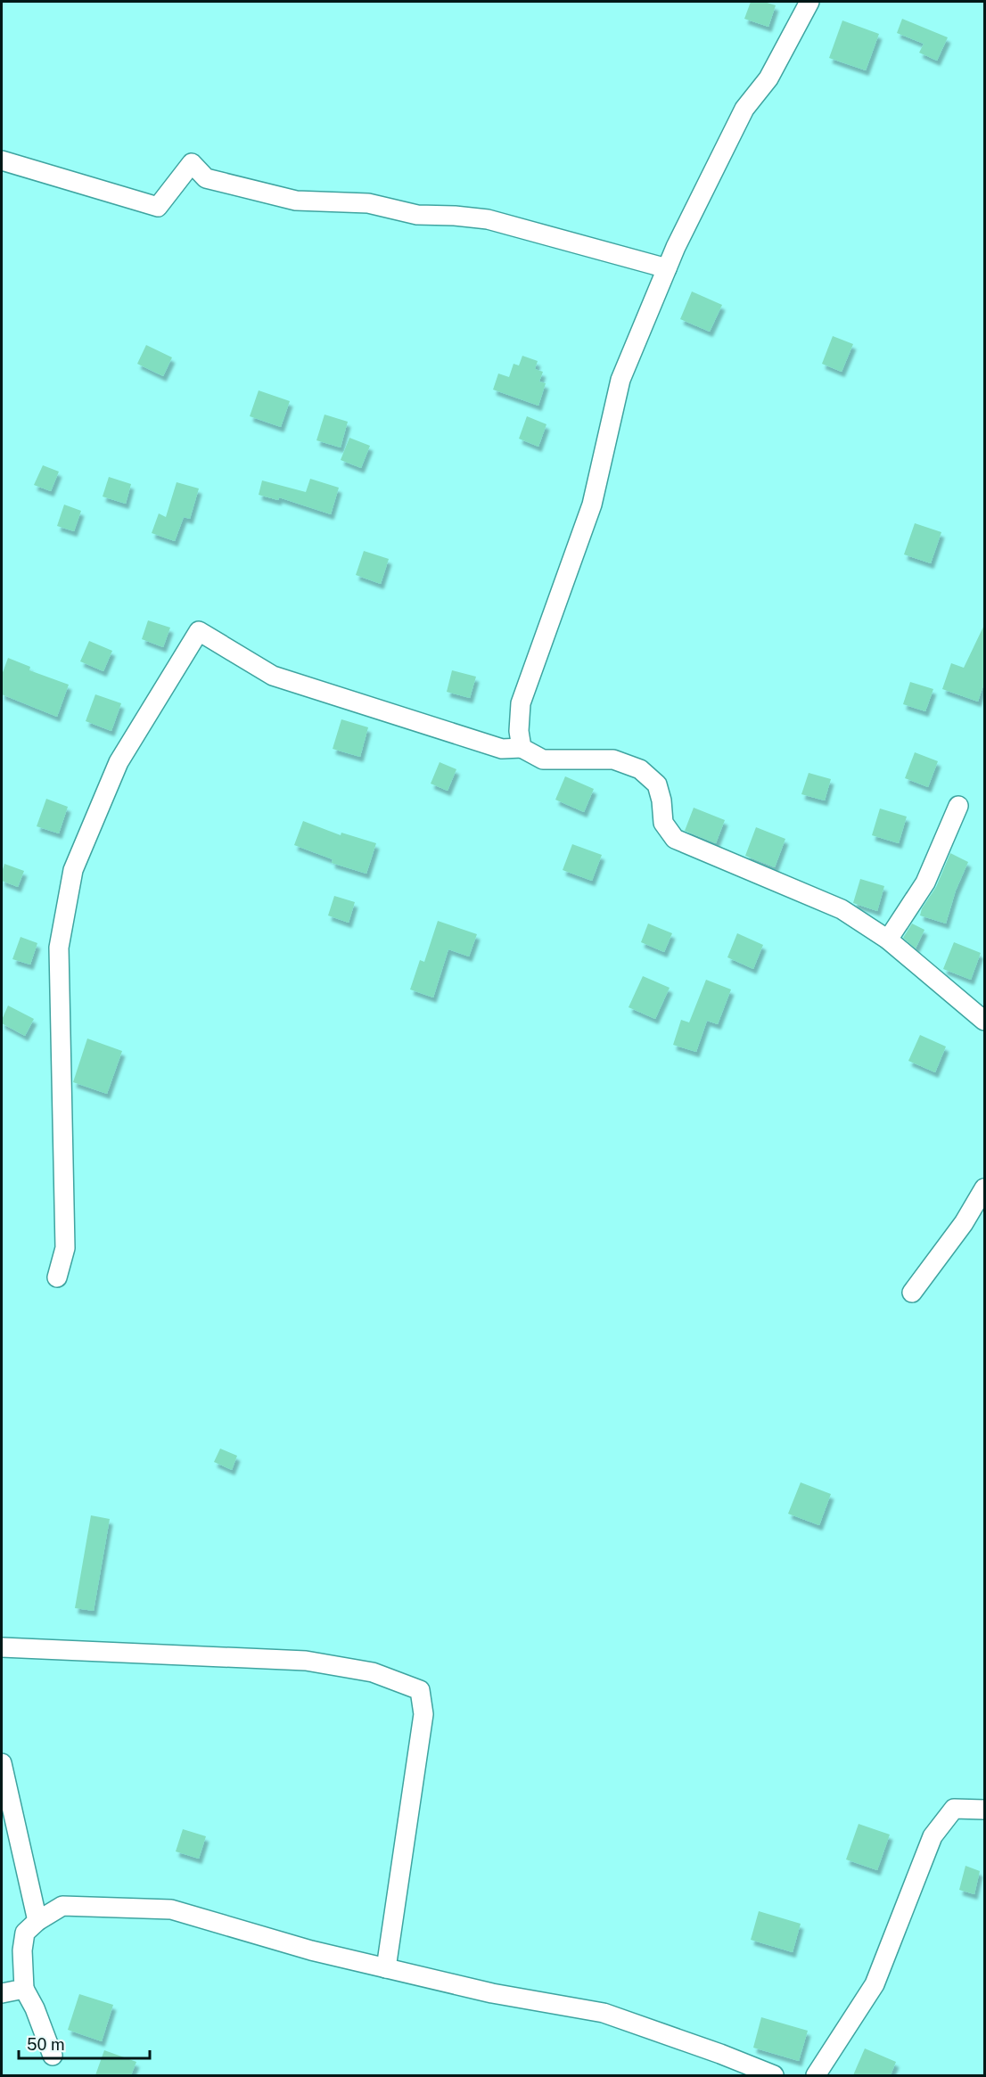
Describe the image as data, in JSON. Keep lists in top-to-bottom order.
{
  "scale_bar": "50 m"
}
